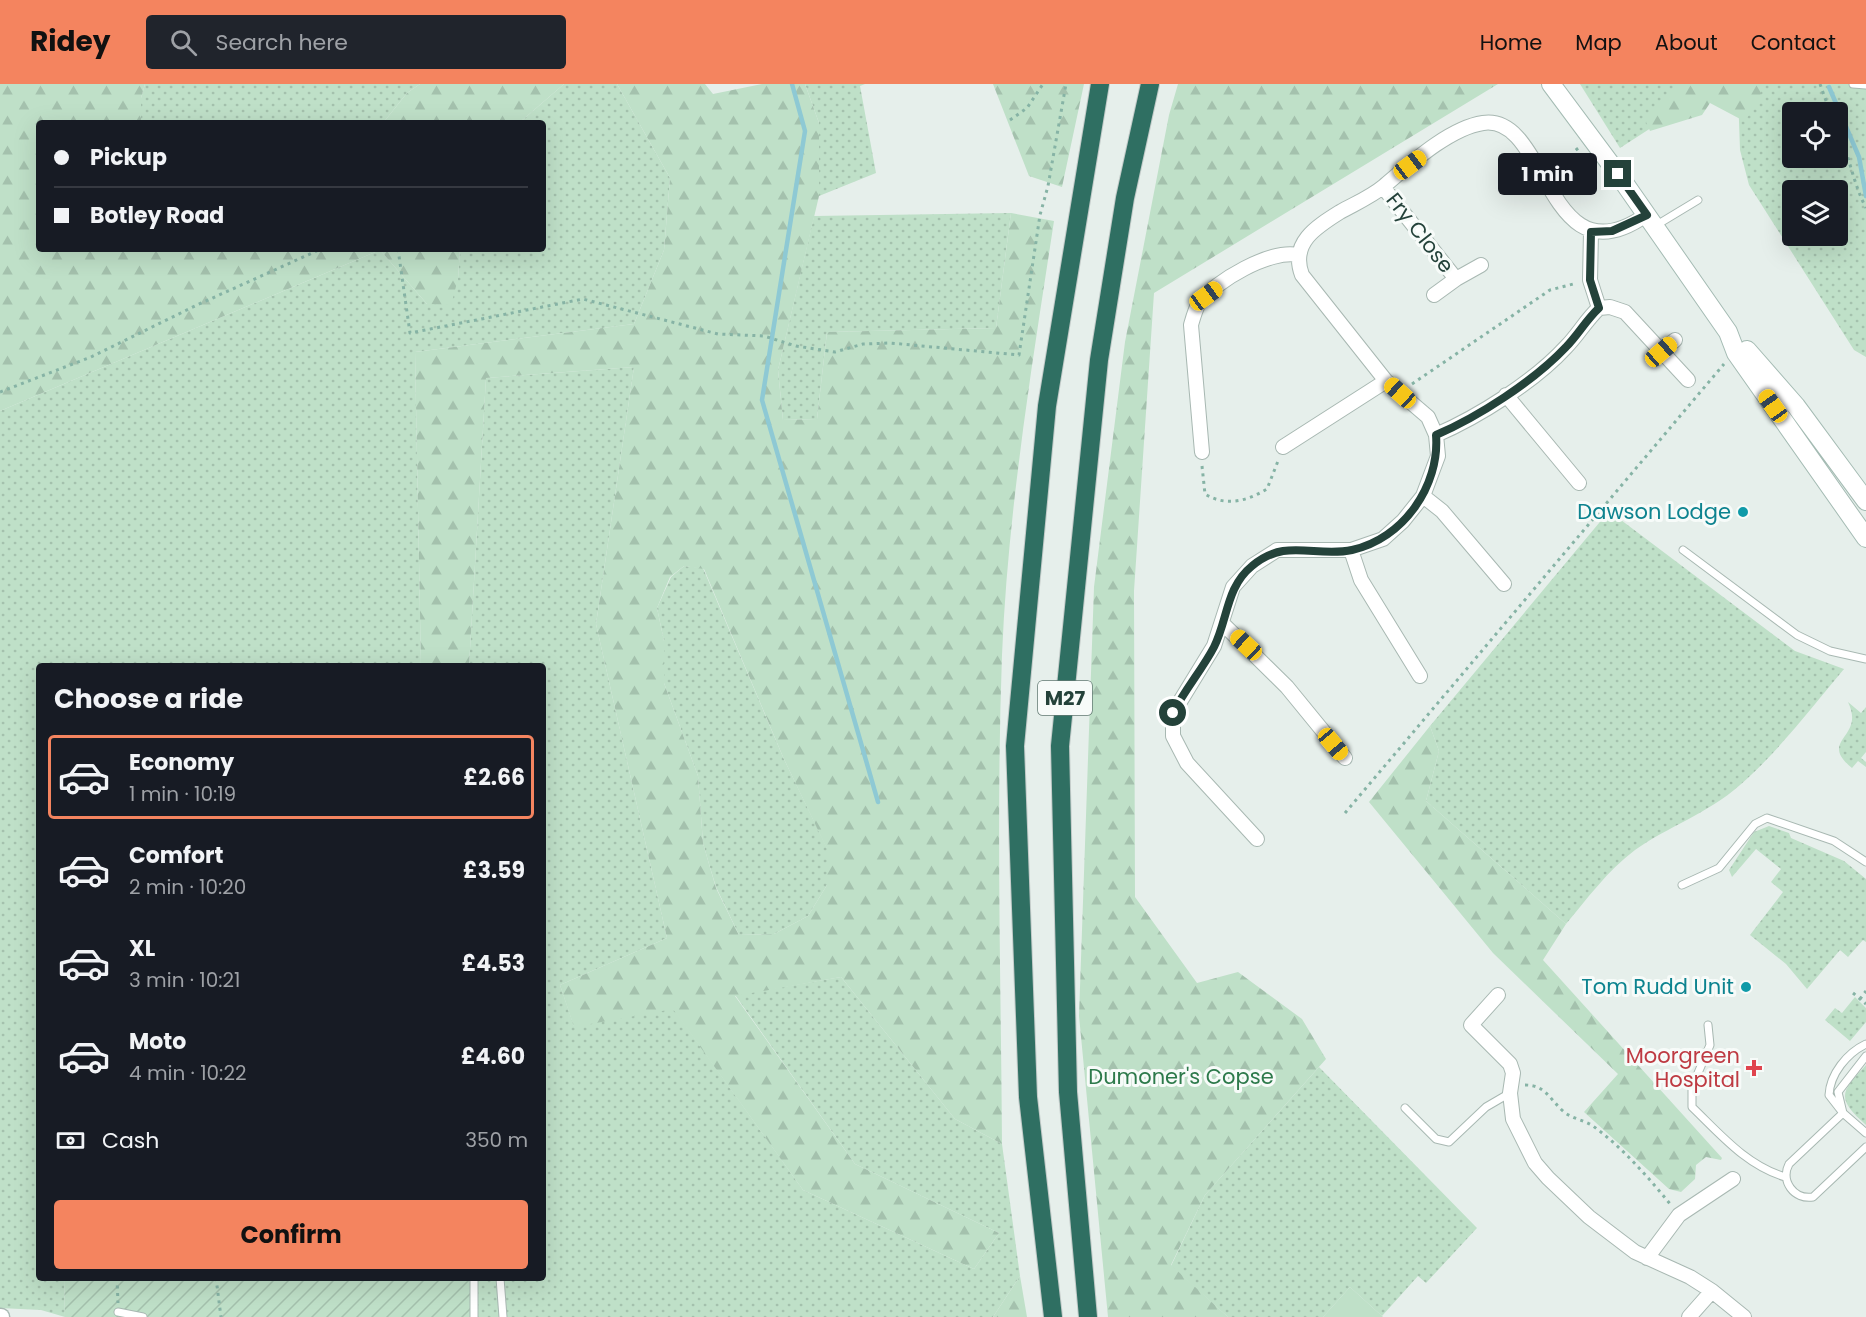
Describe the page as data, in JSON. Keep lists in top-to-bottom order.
{
  "streets": {
    "highway": ["M27"],
    "street": ["Fry Close"]
  },
  "parks": ["Dumoner's Copse"],
  "places": {
    "other": ["Dawson Lodge", "Tom Rudd Unit"],
    "health": ["Moorgreen Hospital"]
  },
  "page": {
    "header": "Ridey",
    "search": "Search here",
    "nav": [
      "Home",
      "Map",
      "About",
      "Contact"
    ],
    "banner": ["Pickup", "Botley Road"],
    "bubble": "1 min",
    "heading": "Choose a ride",
    "list": [
      {
        "name": "Economy",
        "note": "1 min · 10:19",
        "value": "£2.66"
      },
      {
        "name": "Comfort",
        "note": "2 min · 10:20",
        "value": "£3.59"
      },
      {
        "name": "XL",
        "note": "3 min · 10:21",
        "value": "£4.53"
      },
      {
        "name": "Moto",
        "note": "4 min · 10:22",
        "value": "£4.60"
      }
    ],
    "pay": ["Cash", "350 m"],
    "buttons": "Confirm"
  }
}
